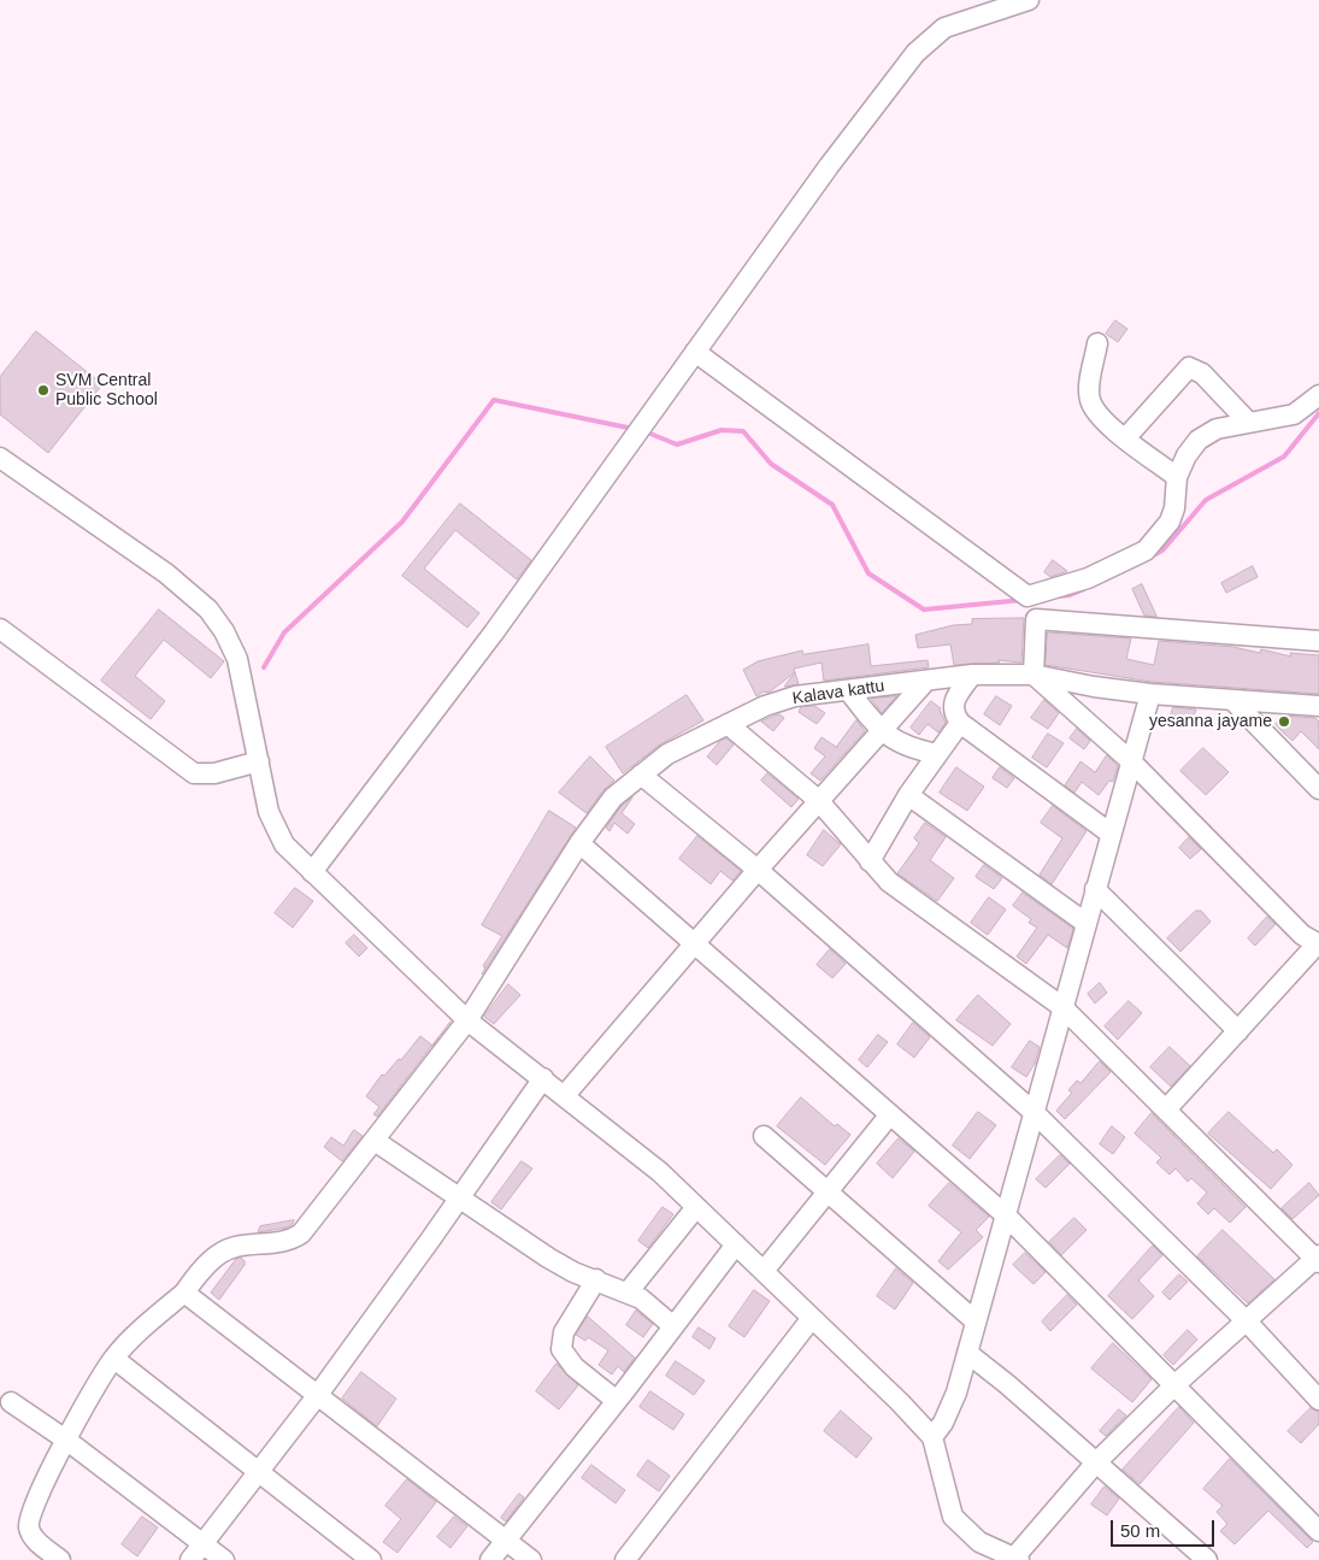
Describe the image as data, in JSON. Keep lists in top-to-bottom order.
{
  "streets": {
    "street": ["Kalava kattu"]
  },
  "places": ["SVM Central Public School", "yesanna jayame"],
  "scale_bar": "50 m"
}
